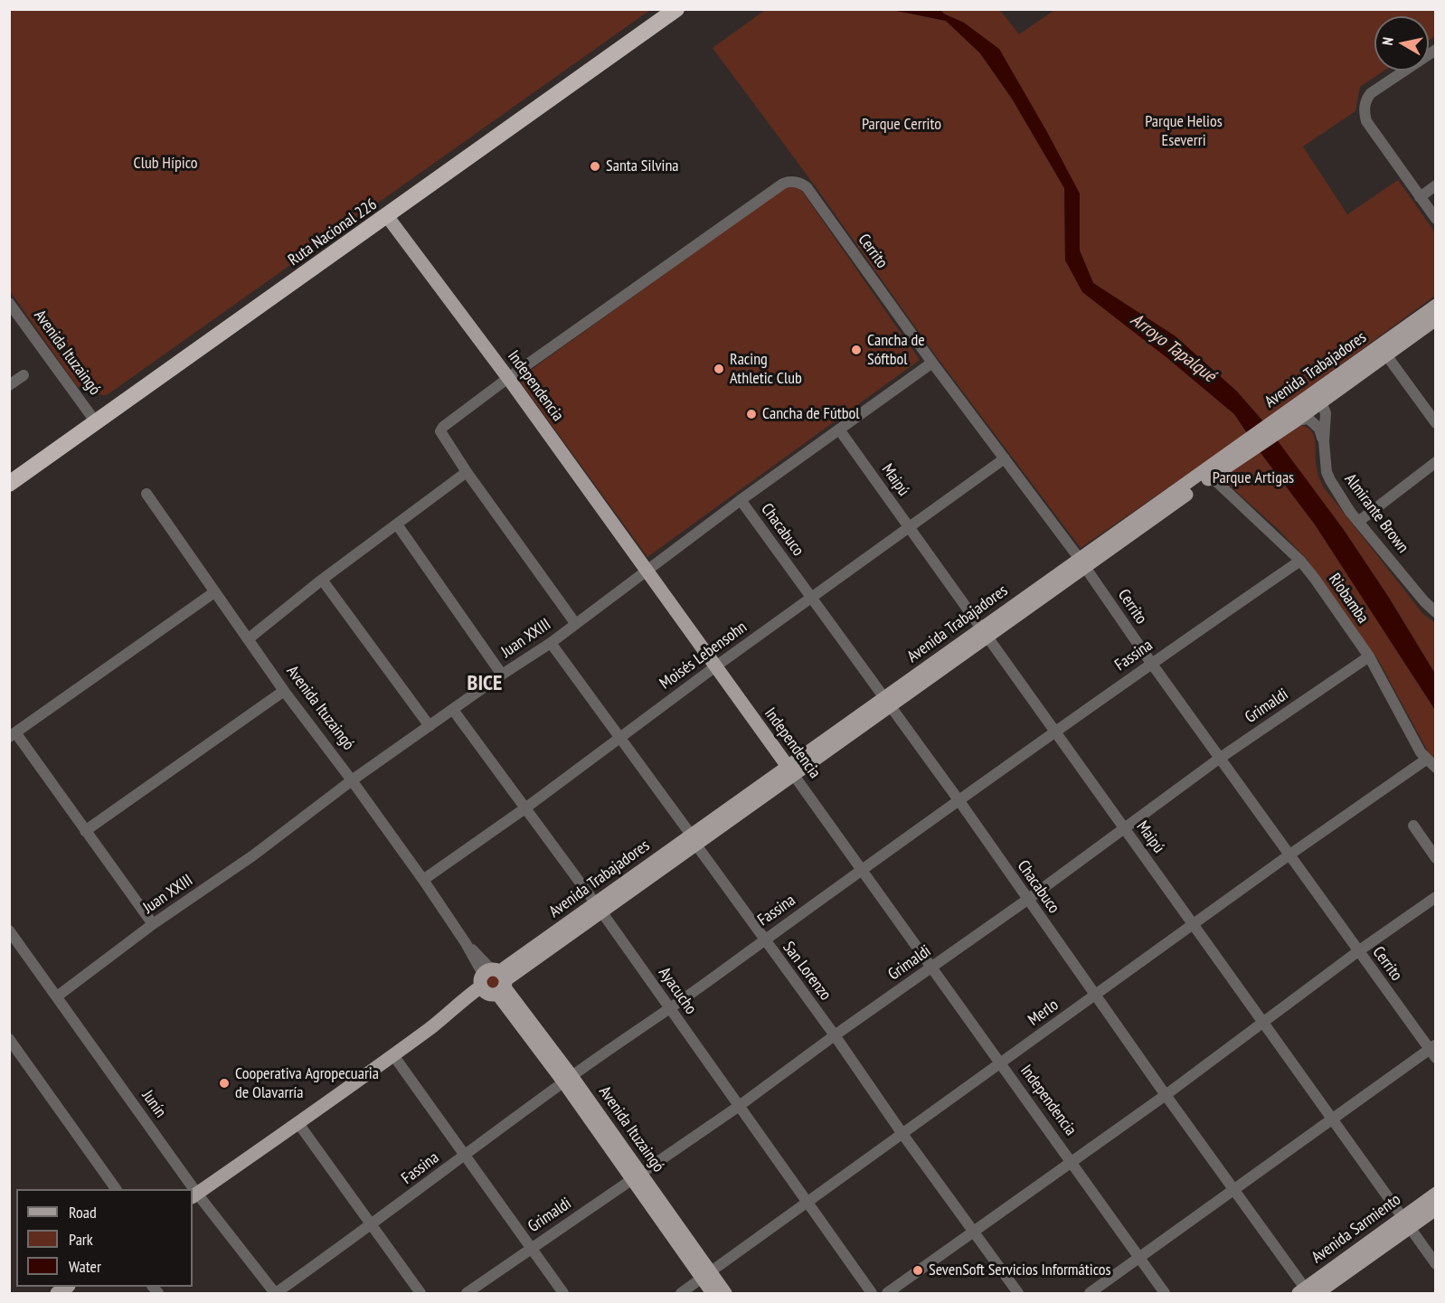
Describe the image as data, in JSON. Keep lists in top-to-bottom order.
{
  "streets": {
    "highway": ["Ruta Nacional 226"],
    "main road": [
      "Avenida Ituzaingó",
      "Avenida Trabajadores",
      "Independencia",
      "Avenida Sarmiento"
    ],
    "street": [
      "Cerrito",
      "Maipú",
      "Almirante Brown",
      "Chacabuco",
      "Riobamba",
      "Juan XXIII",
      "Moisés Lebensohn",
      "Fassina",
      "Grimaldi",
      "San Lorenzo",
      "Ayacucho",
      "Merlo",
      "Junín"
    ]
  },
  "crossings": [
    ["Ruta Nacional 226", "Avenida Ituzaingó"],
    ["Ruta Nacional 226", "Independencia"],
    ["Cerrito", "Avenida Trabajadores"],
    ["Cerrito", "Independencia"],
    ["Cerrito", "Juan XXIII"],
    ["Cerrito", "Moisés Lebensohn"],
    ["Cerrito", "Fassina"],
    ["Cerrito", "Grimaldi"],
    ["Cerrito", "Merlo"],
    ["Avenida Ituzaingó", "Avenida Trabajadores"],
    ["Avenida Ituzaingó", "Juan XXIII"],
    ["Avenida Ituzaingó", "Moisés Lebensohn"],
    ["Avenida Ituzaingó", "Fassina"],
    ["Avenida Ituzaingó", "Grimaldi"],
    ["Avenida Ituzaingó", "Merlo"],
    ["Avenida Trabajadores", "Independencia"],
    ["Avenida Trabajadores", "Maipú"],
    ["Avenida Trabajadores", "Almirante Brown"],
    ["Avenida Trabajadores", "Chacabuco"],
    ["Avenida Trabajadores", "Riobamba"],
    ["Avenida Trabajadores", "San Lorenzo"],
    ["Avenida Trabajadores", "Ayacucho"],
    ["Avenida Trabajadores", "Junín"],
    ["Independencia", "Juan XXIII"],
    ["Independencia", "Moisés Lebensohn"],
    ["Independencia", "Fassina"],
    ["Independencia", "Grimaldi"],
    ["Independencia", "Merlo"],
    ["Maipú", "Juan XXIII"],
    ["Maipú", "Moisés Lebensohn"],
    ["Maipú", "Fassina"],
    ["Maipú", "Grimaldi"],
    ["Maipú", "Merlo"],
    ["Maipú", "Avenida Sarmiento"],
    ["Chacabuco", "Juan XXIII"],
    ["Chacabuco", "Moisés Lebensohn"],
    ["Chacabuco", "Fassina"],
    ["Chacabuco", "Grimaldi"],
    ["Chacabuco", "Merlo"],
    ["Chacabuco", "Avenida Sarmiento"],
    ["Riobamba", "Fassina"],
    ["Riobamba", "Grimaldi"],
    ["Riobamba", "Merlo"],
    ["Juan XXIII", "San Lorenzo"],
    ["Juan XXIII", "Ayacucho"],
    ["Juan XXIII", "Junín"],
    ["Moisés Lebensohn", "San Lorenzo"],
    ["Moisés Lebensohn", "Ayacucho"],
    ["Fassina", "San Lorenzo"],
    ["Fassina", "Ayacucho"],
    ["Fassina", "Junín"],
    ["Grimaldi", "San Lorenzo"],
    ["Grimaldi", "Ayacucho"],
    ["San Lorenzo", "Merlo"],
    ["Ayacucho", "Merlo"]
  ],
  "districts": ["BICE"],
  "water": ["Arroyo Tapalqué"],
  "parks": [
    "Parque Helios Eseverri",
    "Parque Cerrito",
    "Club Hípico",
    "Parque Artigas"
  ],
  "places": [
    "Santa Silvina",
    "Cancha de Sóftbol",
    "Racing Athletic Club",
    "Cancha de Fútbol",
    "Cooperativa Agropecuaria de Olavarría",
    "SevenSoft Servicios Informáticos"
  ],
  "legend": ["Road", "Park", "Water"],
  "north": "left"
}
